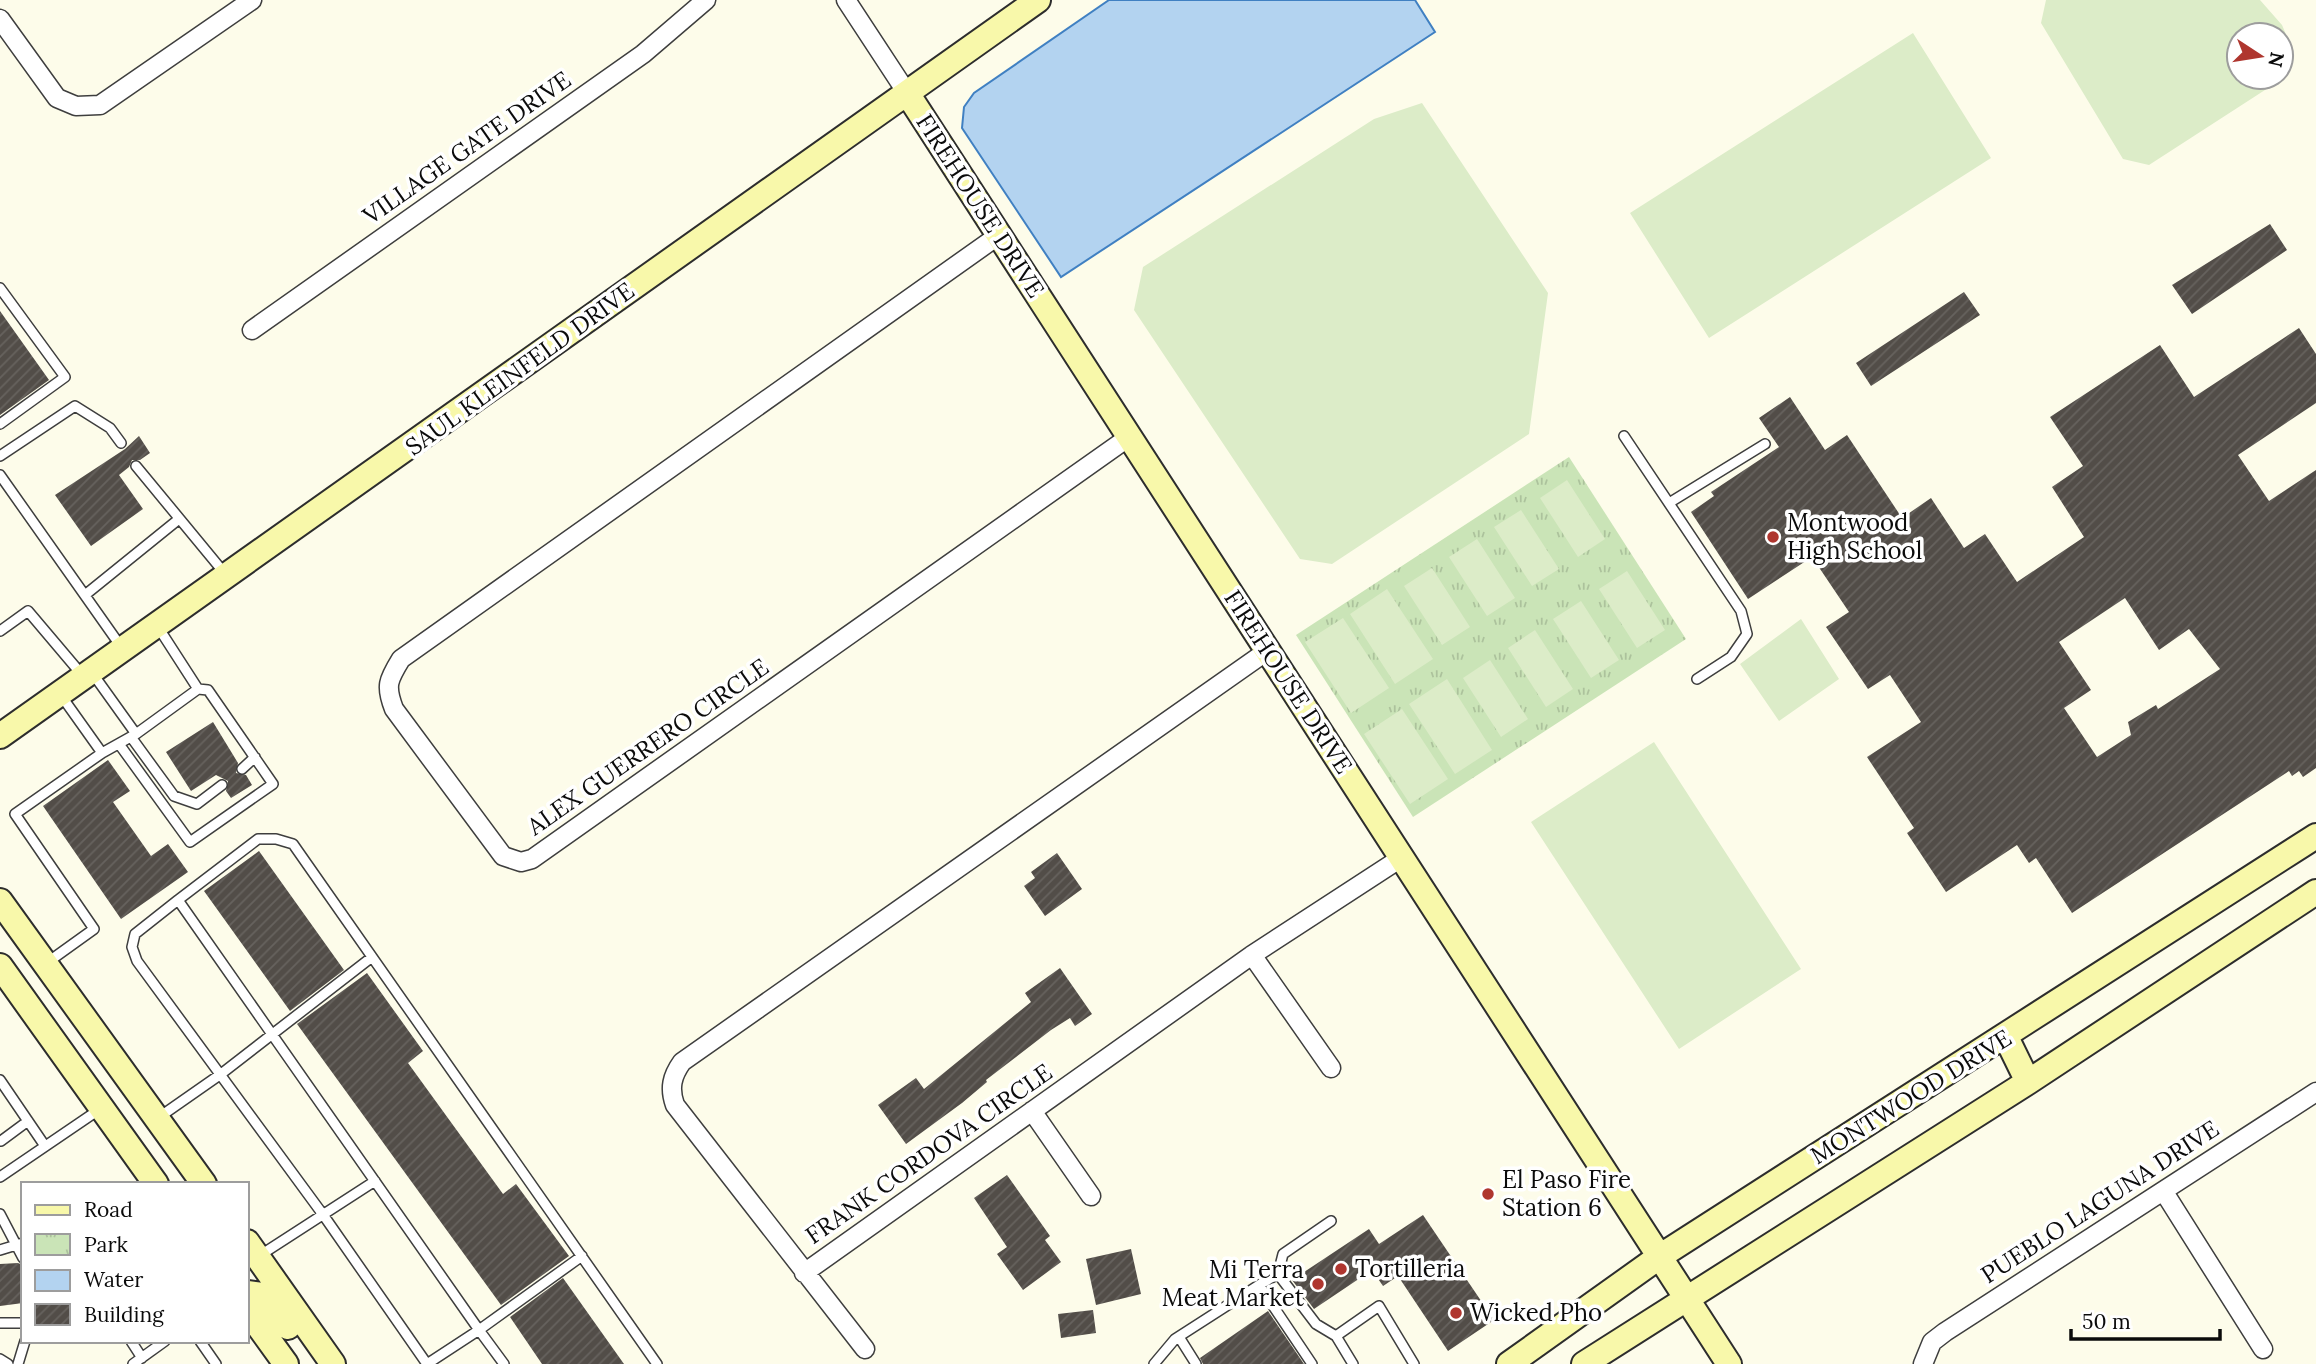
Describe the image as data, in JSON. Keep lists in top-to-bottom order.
{
  "streets": {
    "main road": ["FIREHOUSE DRIVE", "SAUL KLEINFELD DRIVE", "MONTWOOD DRIVE"],
    "street": [
      "VILLAGE GATE DRIVE",
      "ALEX GUERRERO CIRCLE",
      "FRANK CORDOVA CIRCLE",
      "PUEBLO LAGUNA DRIVE"
    ]
  },
  "crossings": [
    ["FIREHOUSE DRIVE", "SAUL KLEINFELD DRIVE"],
    ["FIREHOUSE DRIVE", "ALEX GUERRERO CIRCLE"],
    ["FIREHOUSE DRIVE", "MONTWOOD DRIVE"],
    ["FIREHOUSE DRIVE", "FRANK CORDOVA CIRCLE"]
  ],
  "places": [
    "Montwood High School",
    "El Paso Fire Station 6",
    "Tortilleria",
    "Mi Terra Meat Market",
    "Wicked Pho"
  ],
  "legend": [
    "Road",
    "Park",
    "Water",
    "Building"
  ],
  "scale_bar": "50 m",
  "north": "right"
}
